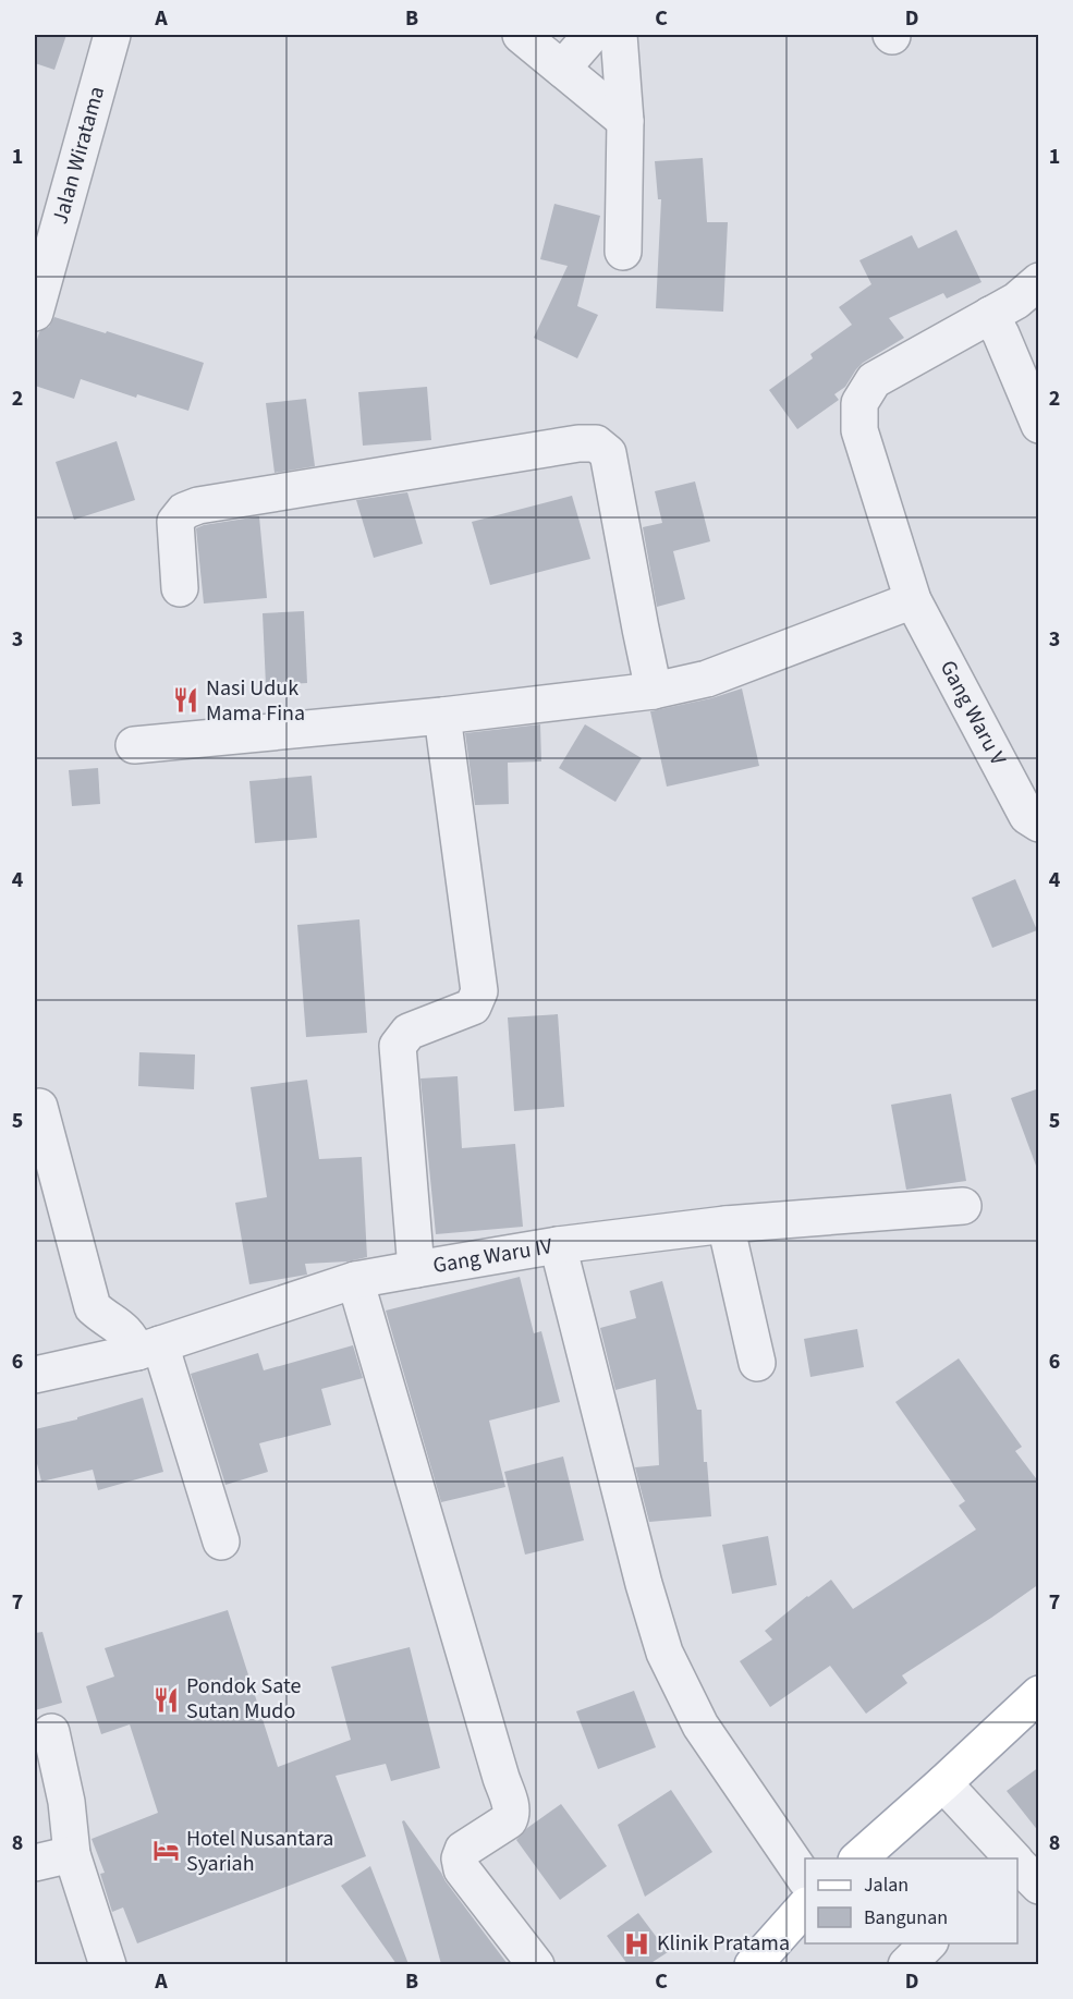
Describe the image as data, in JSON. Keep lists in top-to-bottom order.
{
  "streets": {
    "street": ["Jalan Wiratama", "Gang Waru V", "Gang Waru IV"]
  },
  "places": {
    "restaurant": ["Nasi Uduk Mama Fina", "Pondok Sate Sutan Mudo"],
    "hotel": ["Hotel Nusantara Syariah"],
    "hospital": ["Klinik Pratama"]
  },
  "legend": ["Jalan", "Bangunan"],
  "grid": {
    "columns": [
      "A",
      "B",
      "C",
      "D"
    ],
    "rows": [
      "1",
      "2",
      "3",
      "4",
      "5",
      "6",
      "7",
      "8"
    ]
  }
}
